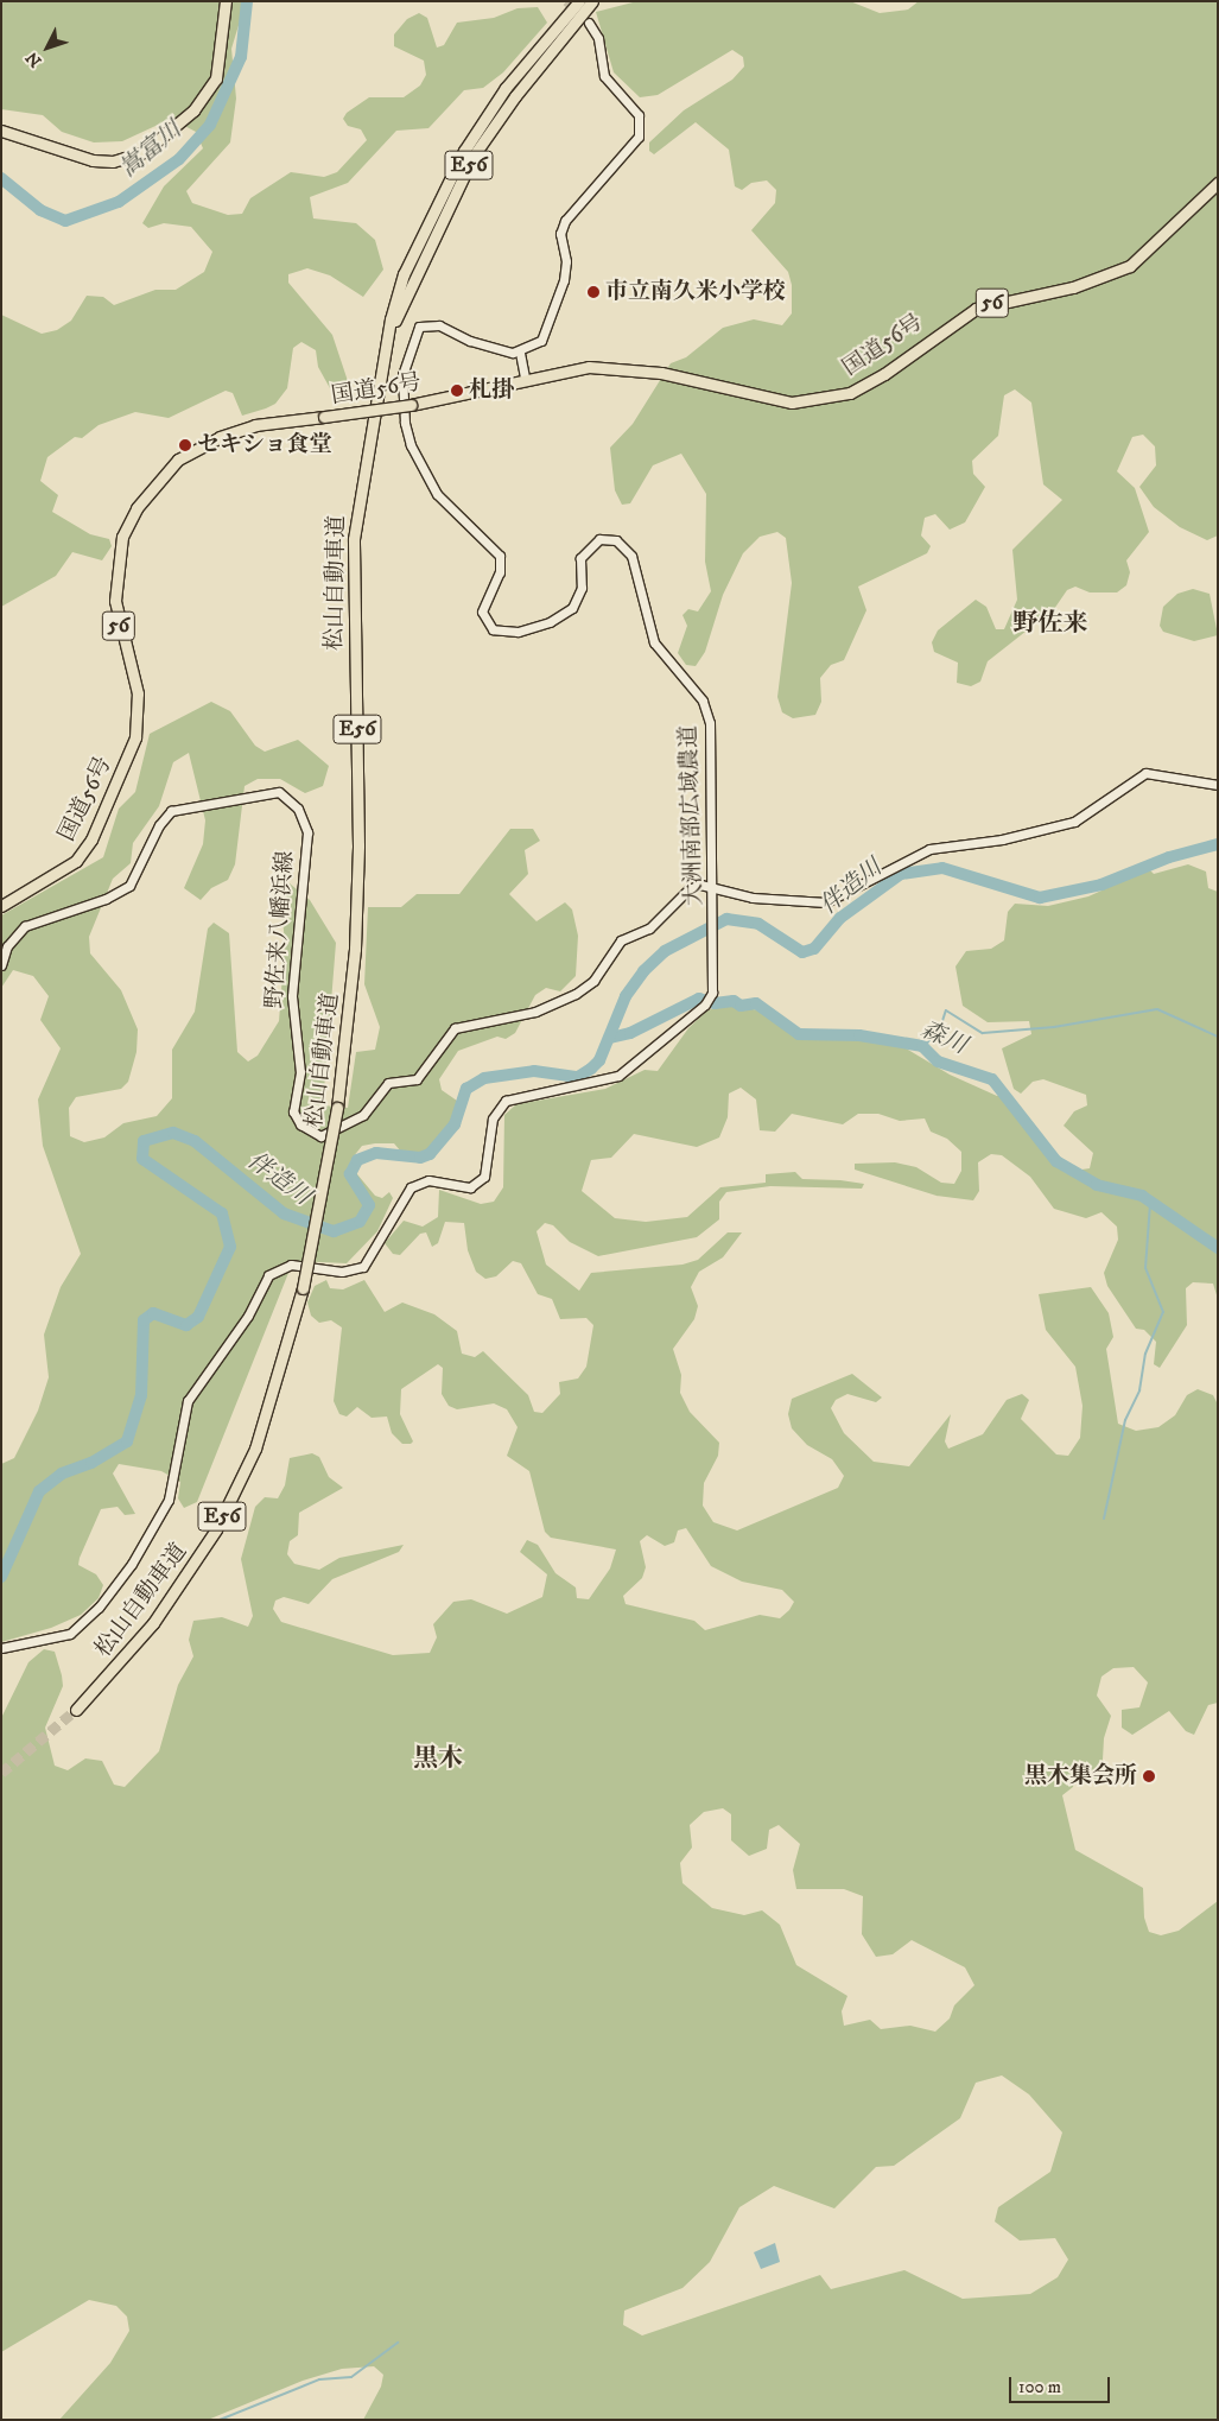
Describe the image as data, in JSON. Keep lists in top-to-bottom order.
{
  "streets": {
    "highway": [
      "E56",
      "56",
      "国道56号",
      "松山自動車道"
    ],
    "street": ["大洲南部広域農道", "野佐来八幡浜線"]
  },
  "crossings": [
    ["大洲南部広域農道", "野佐来八幡浜線"]
  ],
  "districts": ["野佐来", "黒木"],
  "water": ["嵩富川", "伴造川", "森川"],
  "places": [
    "市立南久米小学校",
    "札掛",
    "セキショ食堂",
    "黒木集会所"
  ],
  "scale_bar": "100 m",
  "north": "bottom left"
}
